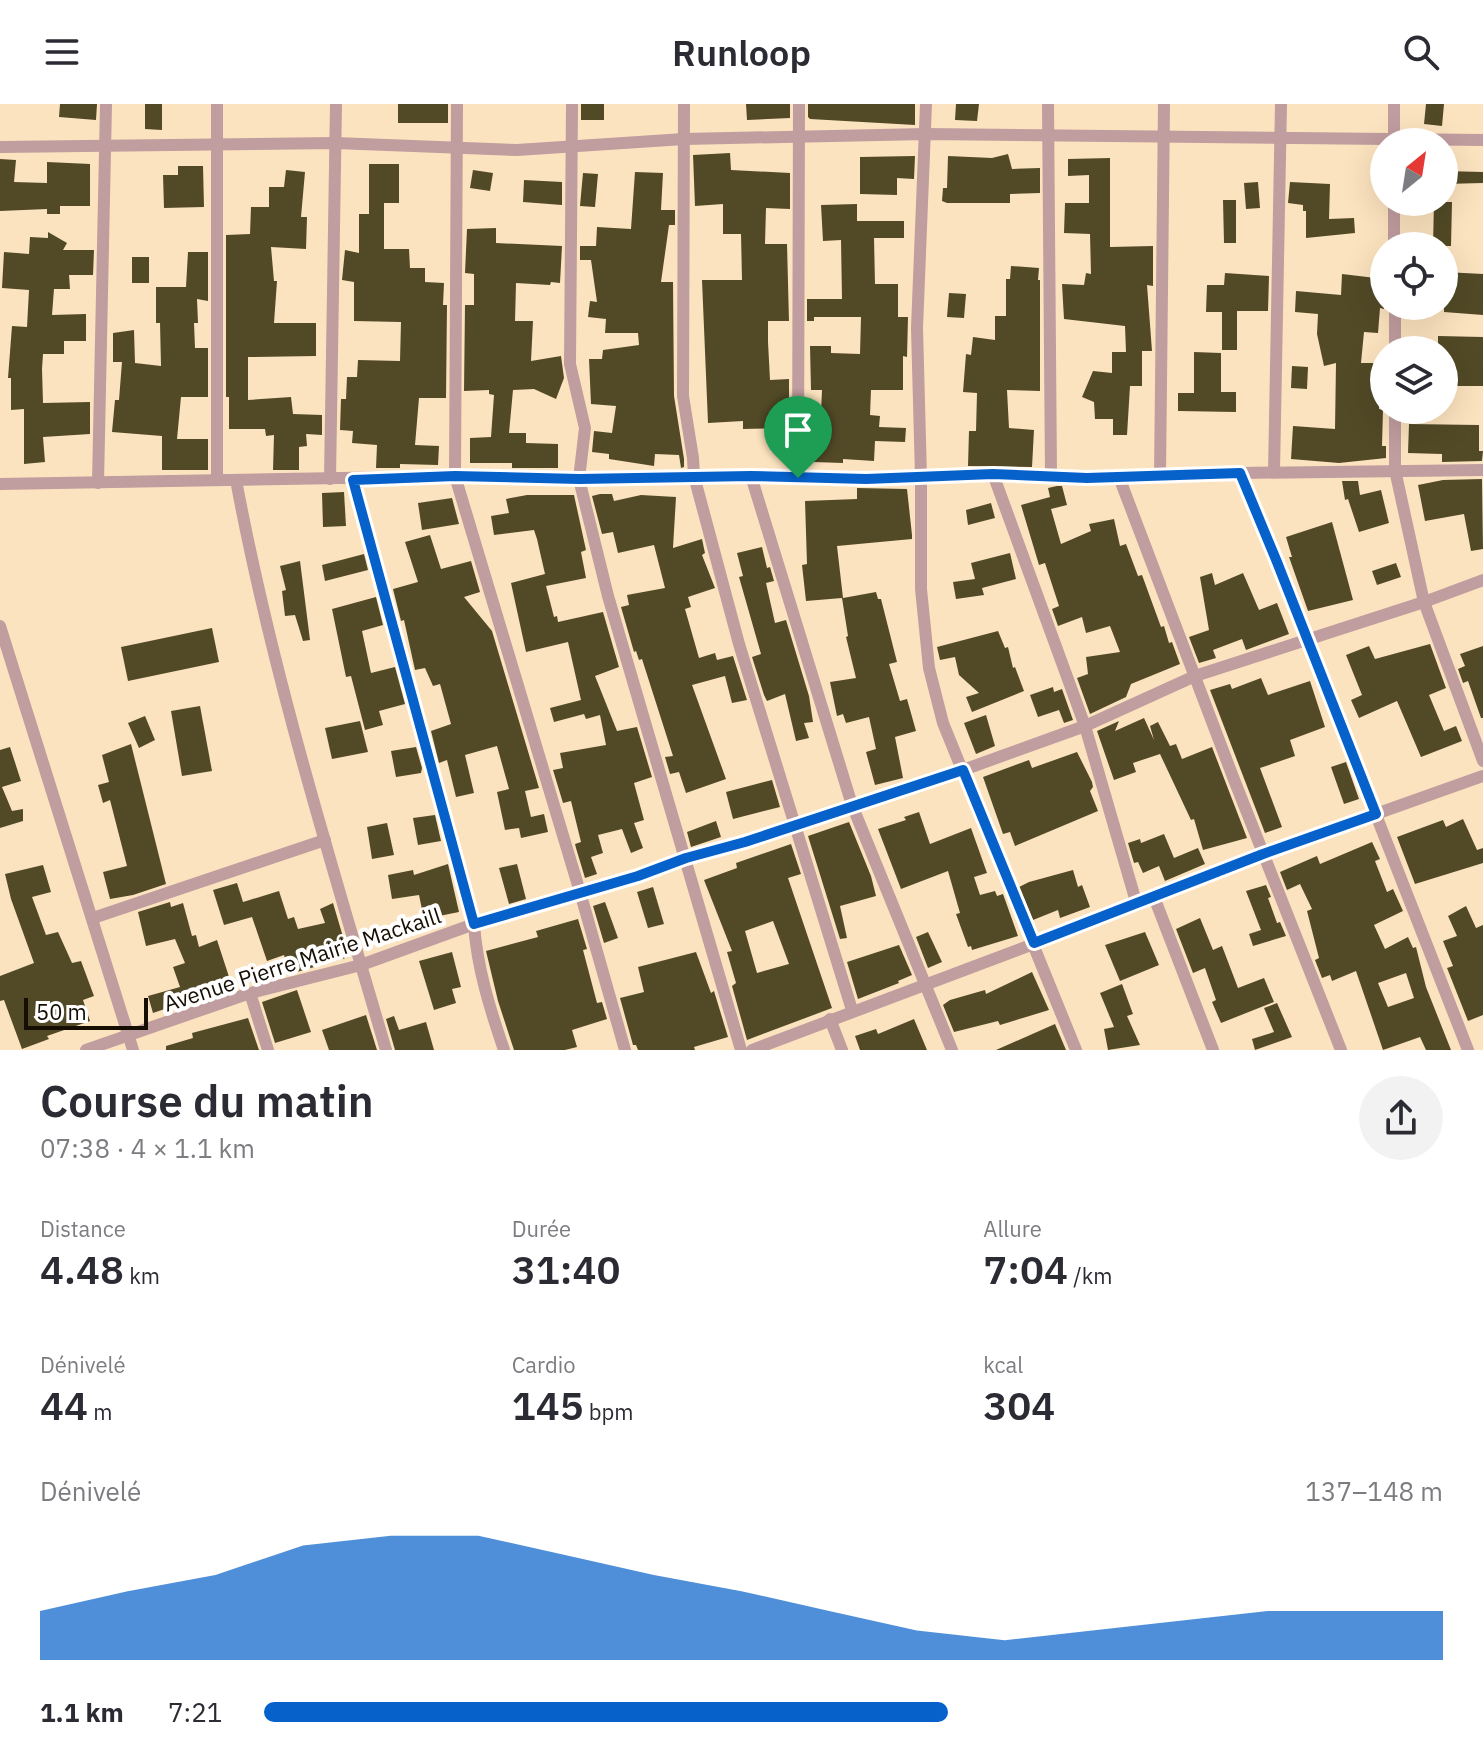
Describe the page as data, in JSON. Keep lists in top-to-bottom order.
{
  "streets": {
    "street": ["Avenue Pierre Mairie Mackaill"]
  },
  "scale_bar": "50 m",
  "north": "top right",
  "page": {
    "header": "Runloop",
    "scale": "50 m",
    "heading": ["Course du matin", "07:38 · 4 × 1.1 km"],
    "stats": [
      ["Distance", "4.48 km"],
      ["Durée", "31:40"],
      ["Allure", "7:04 /km"],
      ["Dénivelé", "44 m"],
      ["Cardio", "145 bpm"],
      ["kcal", "304"]
    ],
    "chart": ["Dénivelé", "137–148 m"],
    "list": [
      {
        "name": "1.1 km",
        "note": "7:21"
      }
    ]
  }
}
